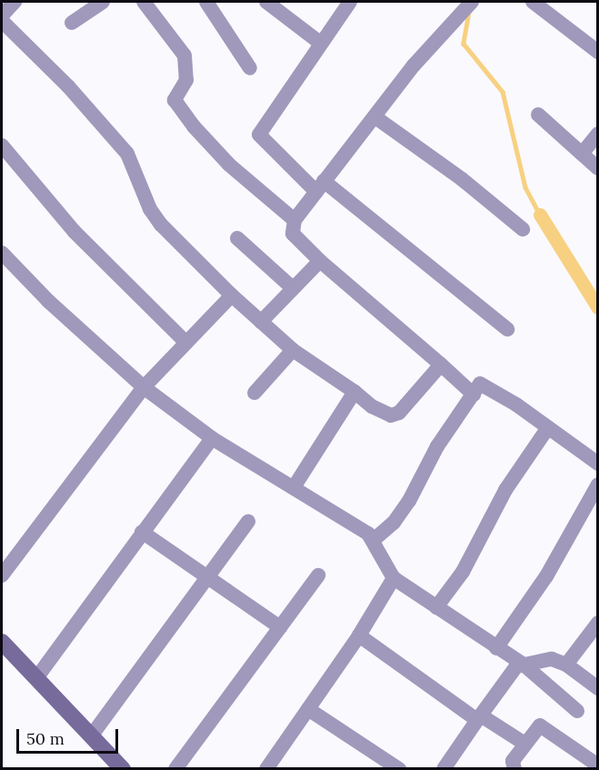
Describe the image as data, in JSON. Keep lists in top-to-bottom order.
{
  "scale_bar": "50 m"
}
